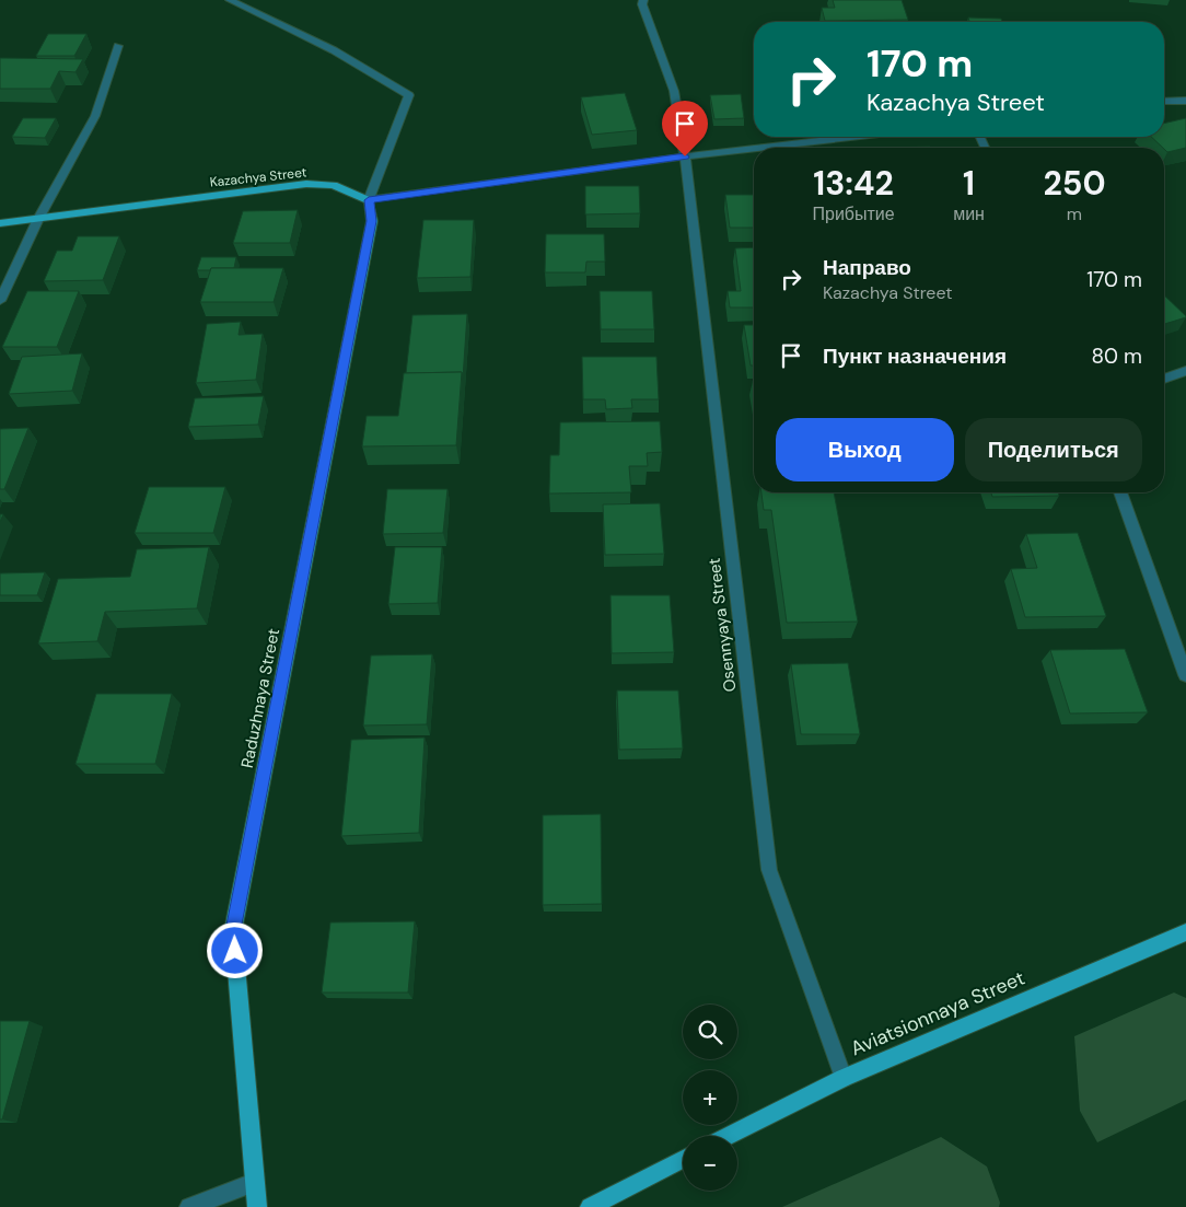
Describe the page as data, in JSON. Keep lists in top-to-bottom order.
{
  "streets": {
    "main road": ["Kazachya Street", "Raduzhnaya Street", "Aviatsionnaya Street"],
    "street": ["Osennyaya Street"]
  },
  "crossings": [
    ["Kazachya Street", "Osennyaya Street"],
    ["Kazachya Street", "Raduzhnaya Street"],
    ["Osennyaya Street", "Aviatsionnaya Street"]
  ],
  "page": {
    "turn": ["170 m", "Kazachya Street"],
    "eta": [
      "13:42",
      "Прибытие",
      "1",
      "мин",
      "250",
      "m"
    ],
    "list": [
      {
        "name": "Направо",
        "note": "Kazachya Street",
        "value": "170 m"
      },
      {
        "name": "Пункт назначения",
        "value": "80 m"
      }
    ],
    "buttons": ["Выход", "Поделиться"],
    "map_buttons": ["+", "−"]
  }
}
